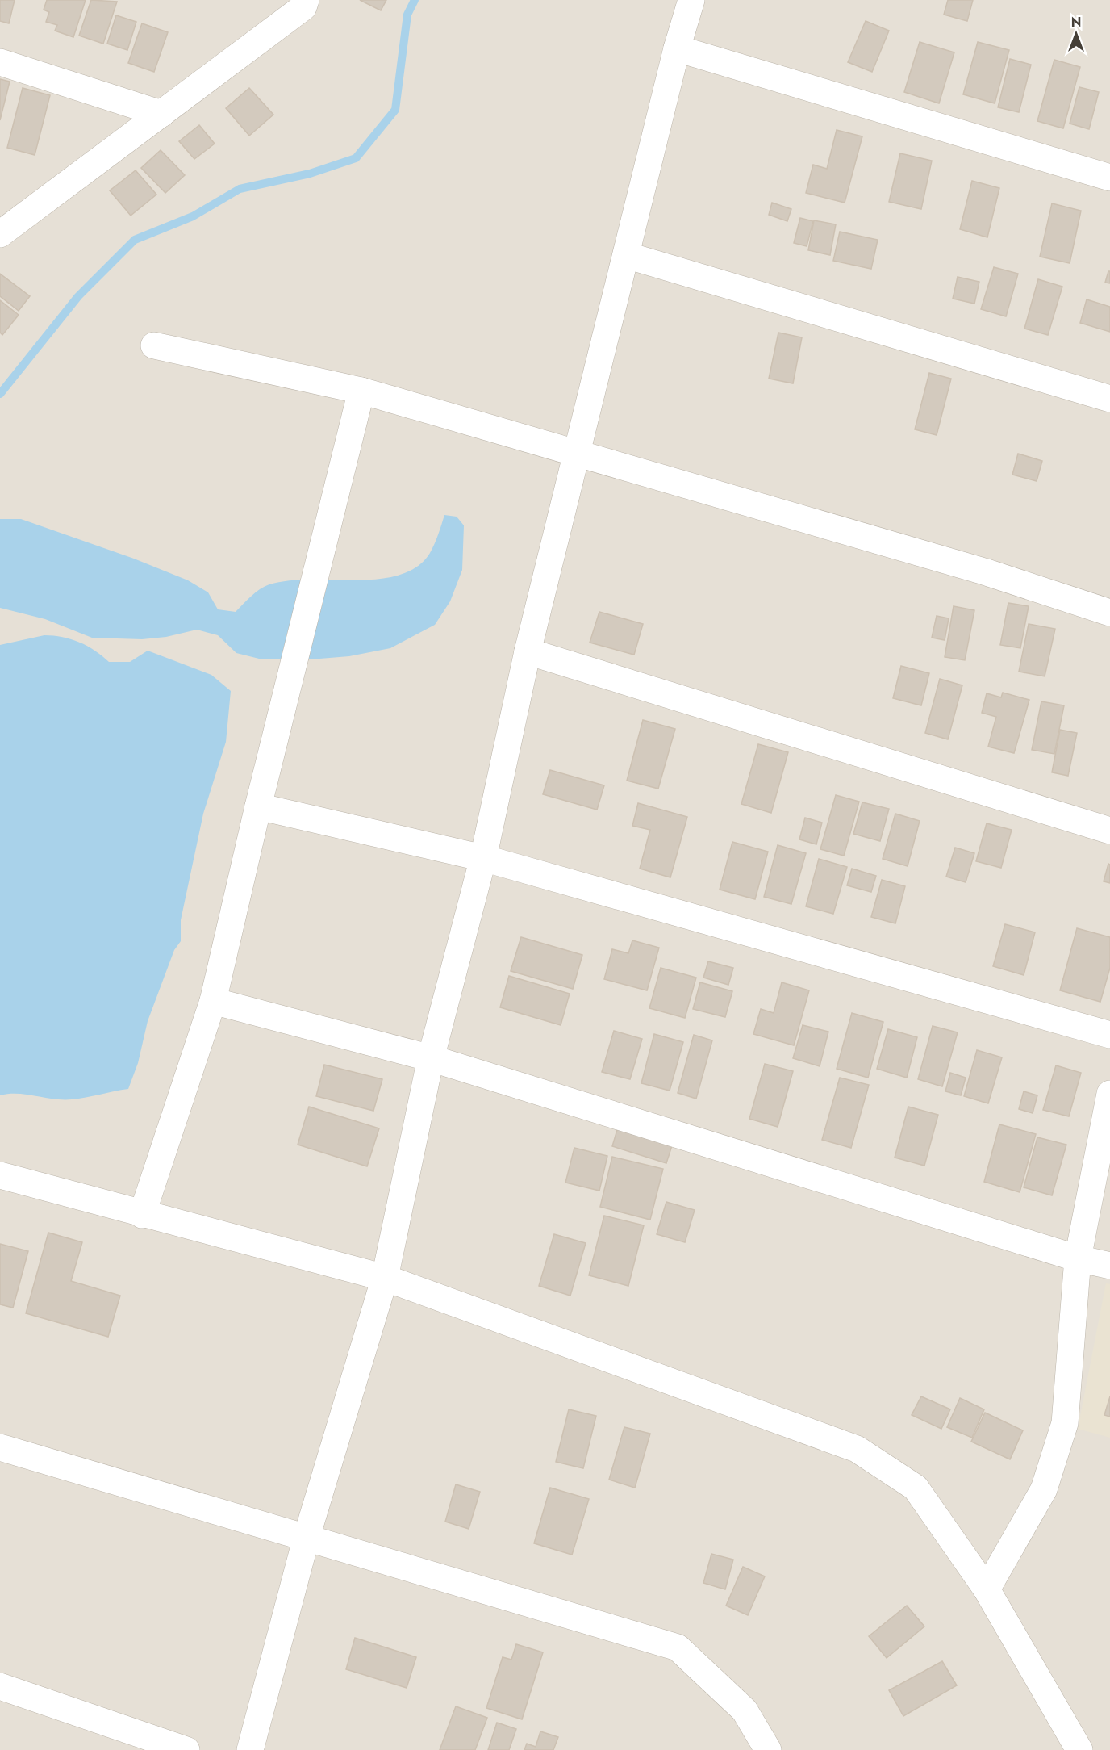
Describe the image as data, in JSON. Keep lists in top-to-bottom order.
{
  "north": "top"
}
